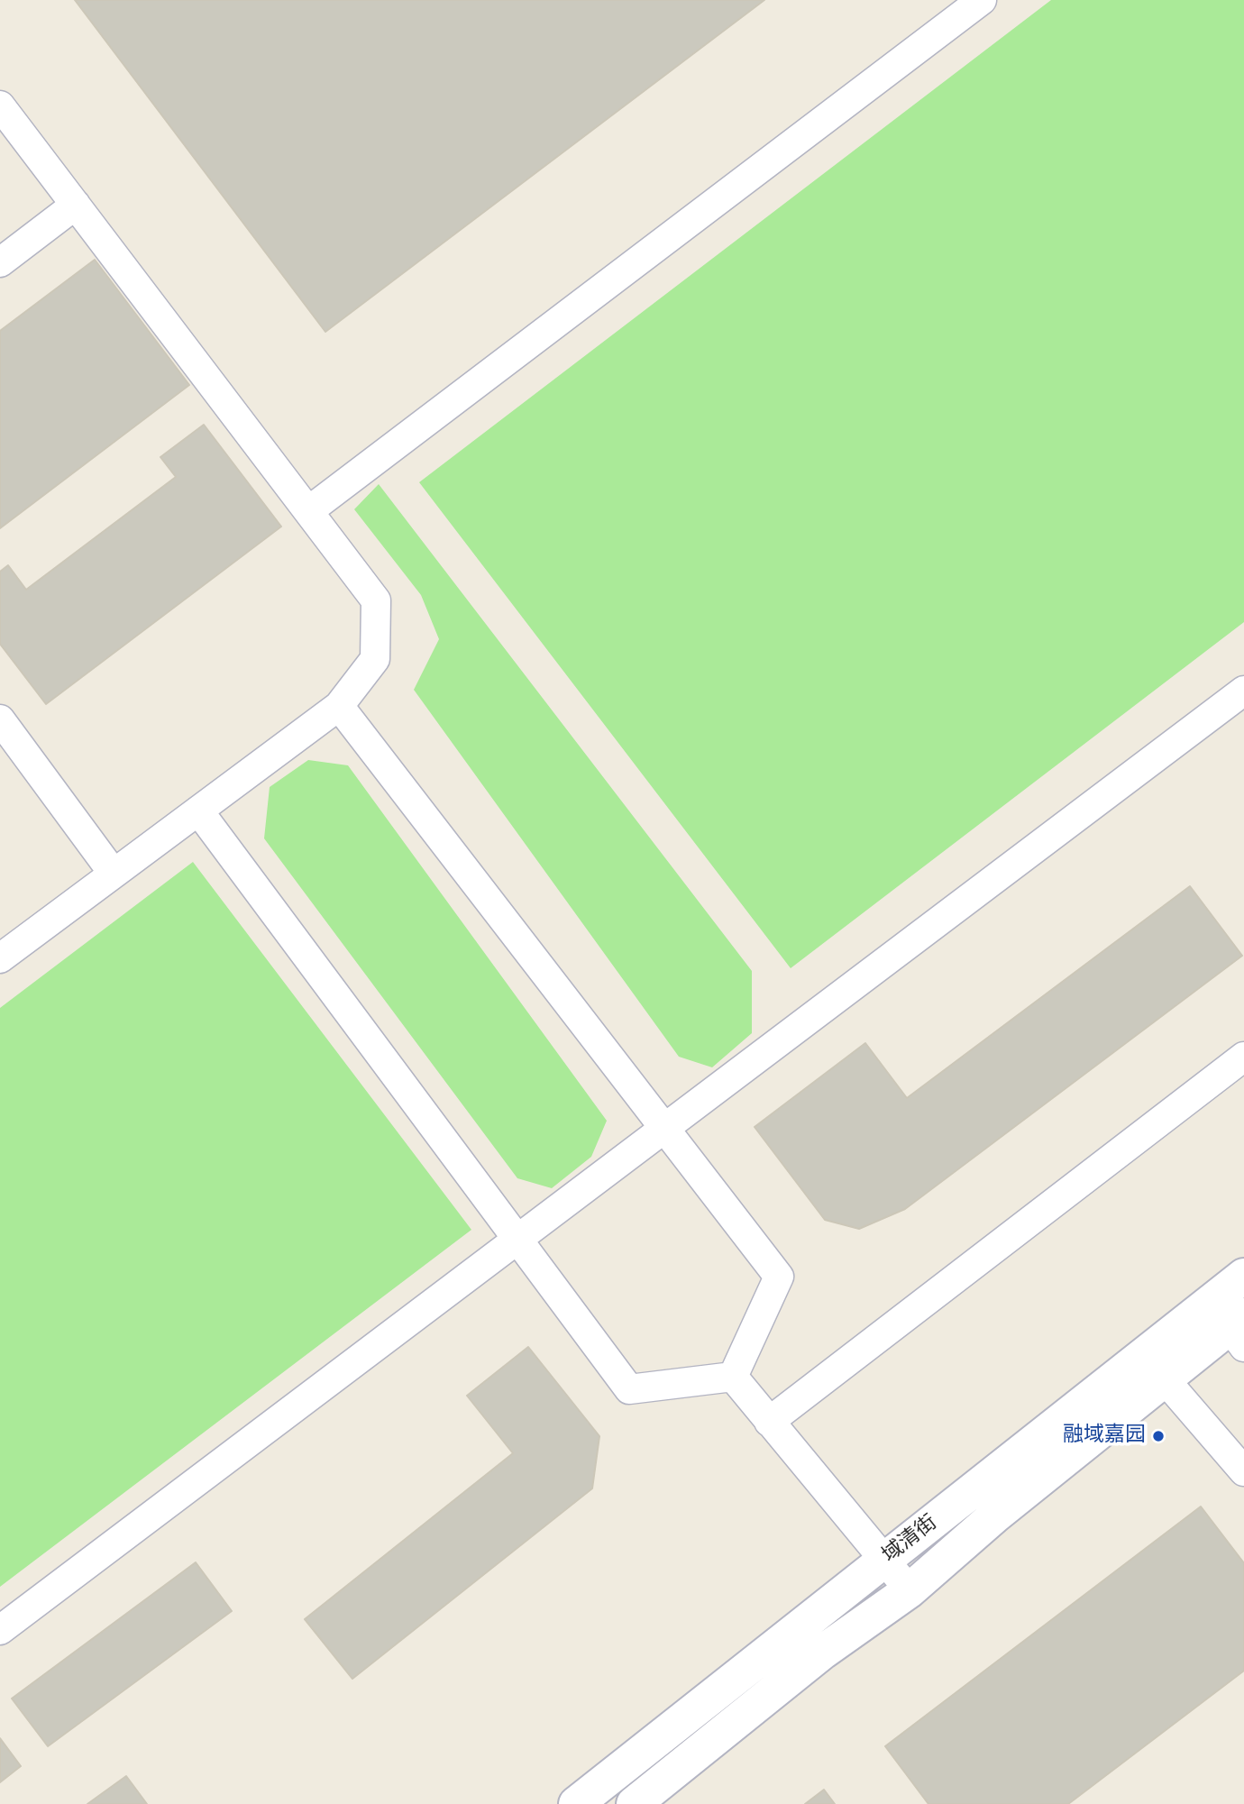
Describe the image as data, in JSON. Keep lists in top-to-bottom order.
{
  "streets": {
    "street": ["域清街"]
  },
  "places": ["融域嘉园"]
}
